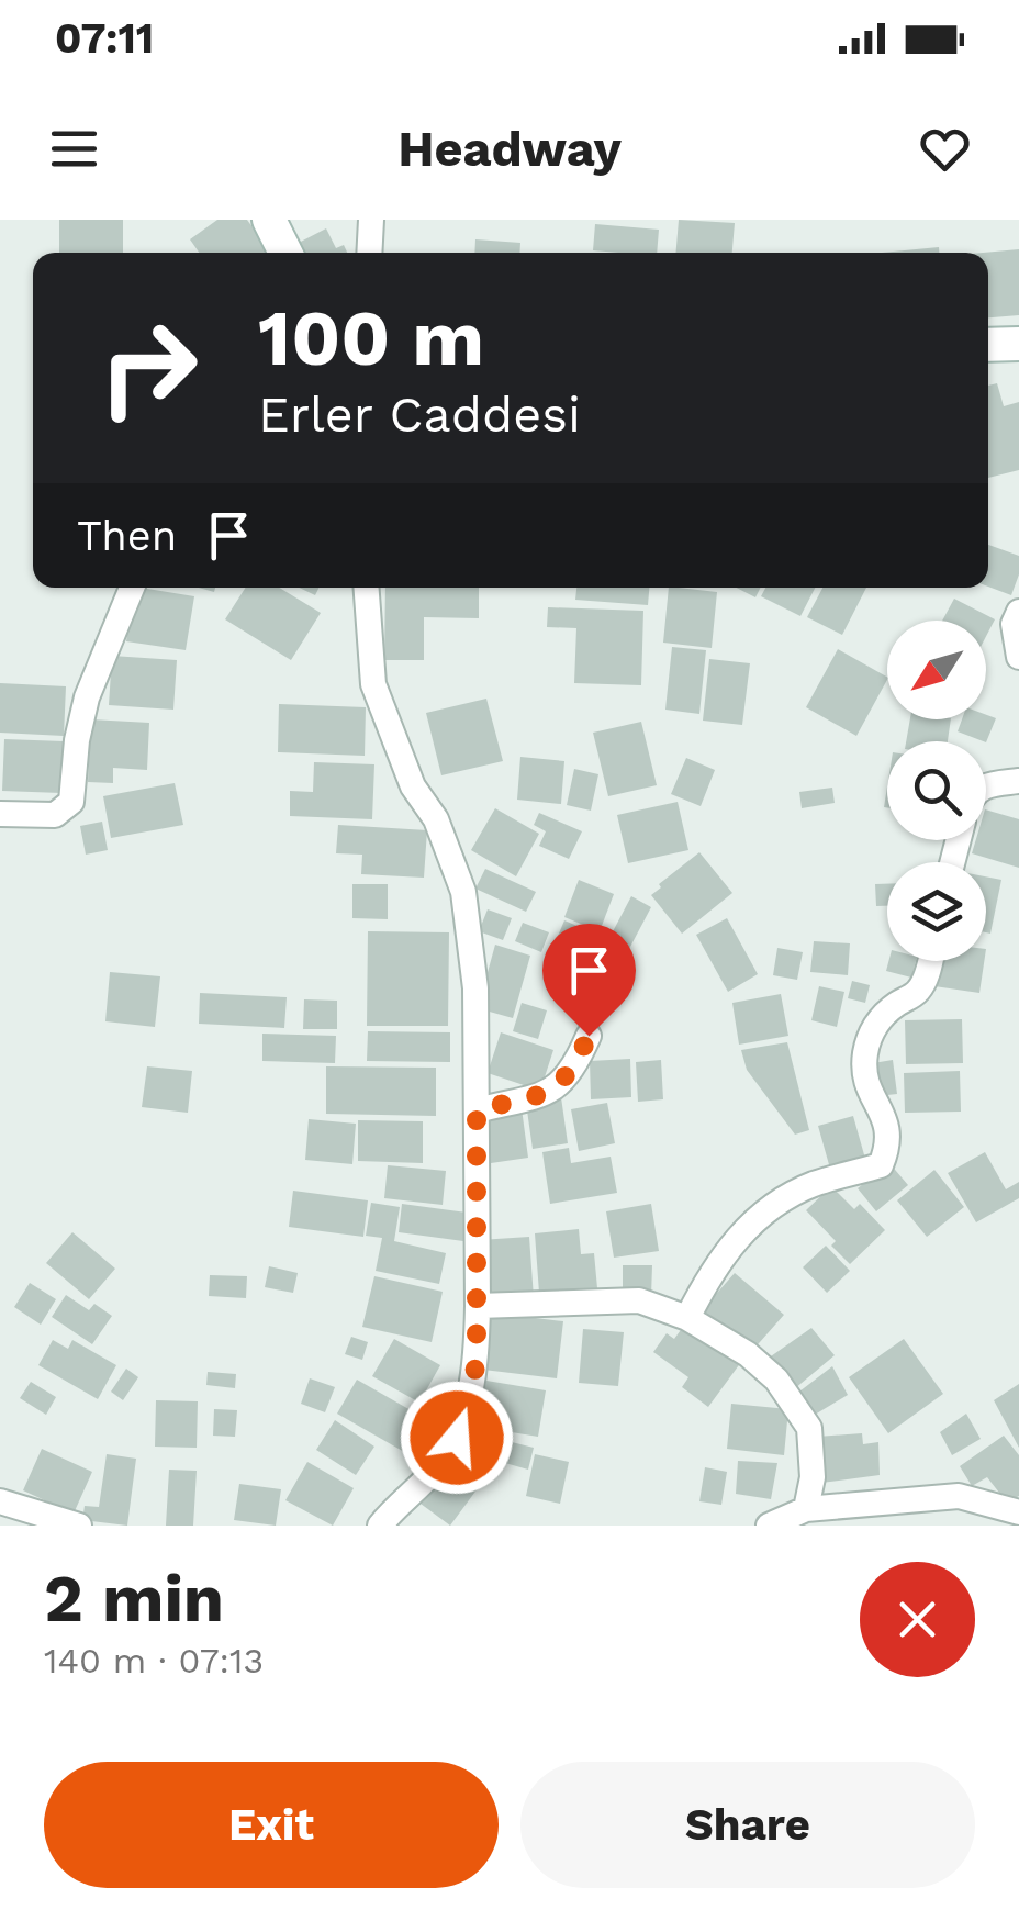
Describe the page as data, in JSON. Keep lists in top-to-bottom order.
{
  "north": "bottom left",
  "page": {
    "status": "07:11",
    "header": "Headway",
    "turn": ["100 m", "Erler Caddesi"],
    "then": "Then",
    "heading": ["2 min", "140 m · 07:13"],
    "buttons": ["Exit", "Share"]
  }
}
